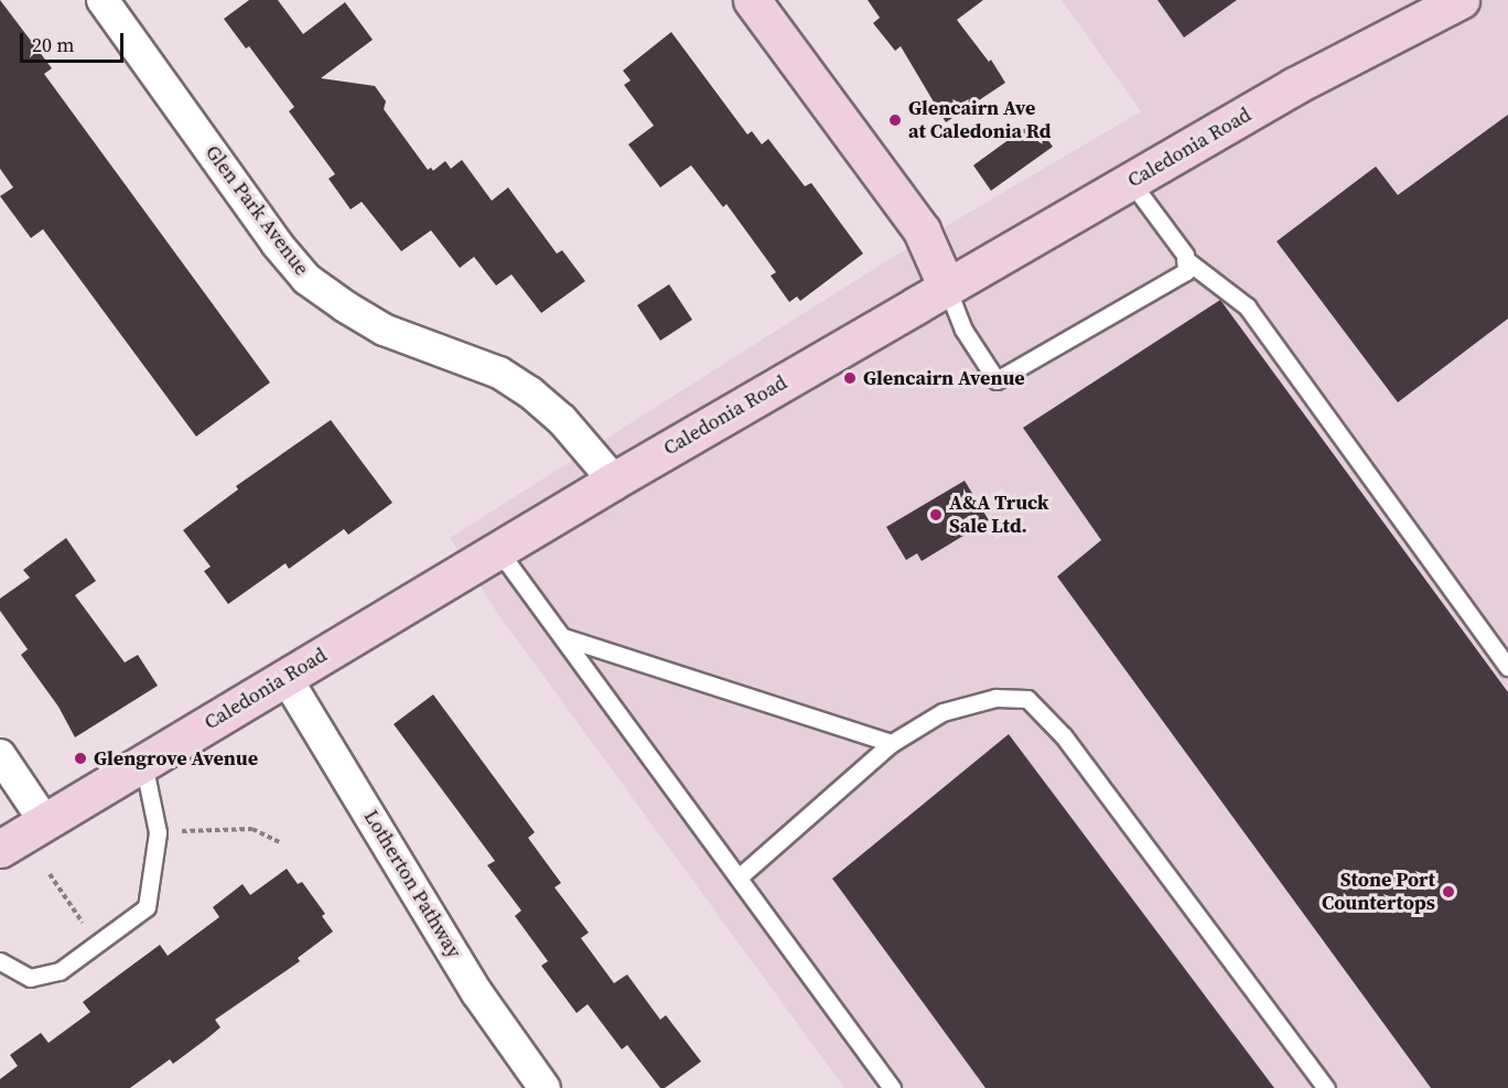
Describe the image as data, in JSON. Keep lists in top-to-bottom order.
{
  "streets": {
    "street": ["Caledonia Road", "Glen Park Avenue", "Lotherton Pathway"]
  },
  "crossings": [
    ["Caledonia Road", "Glen Park Avenue"],
    ["Caledonia Road", "Lotherton Pathway"]
  ],
  "places": [
    "Glencairn Ave at Caledonia Rd",
    "Glencairn Avenue",
    "A&A Truck Sale Ltd.",
    "Glengrove Avenue",
    "Stone Port Countertops"
  ],
  "scale_bar": "20 m"
}
